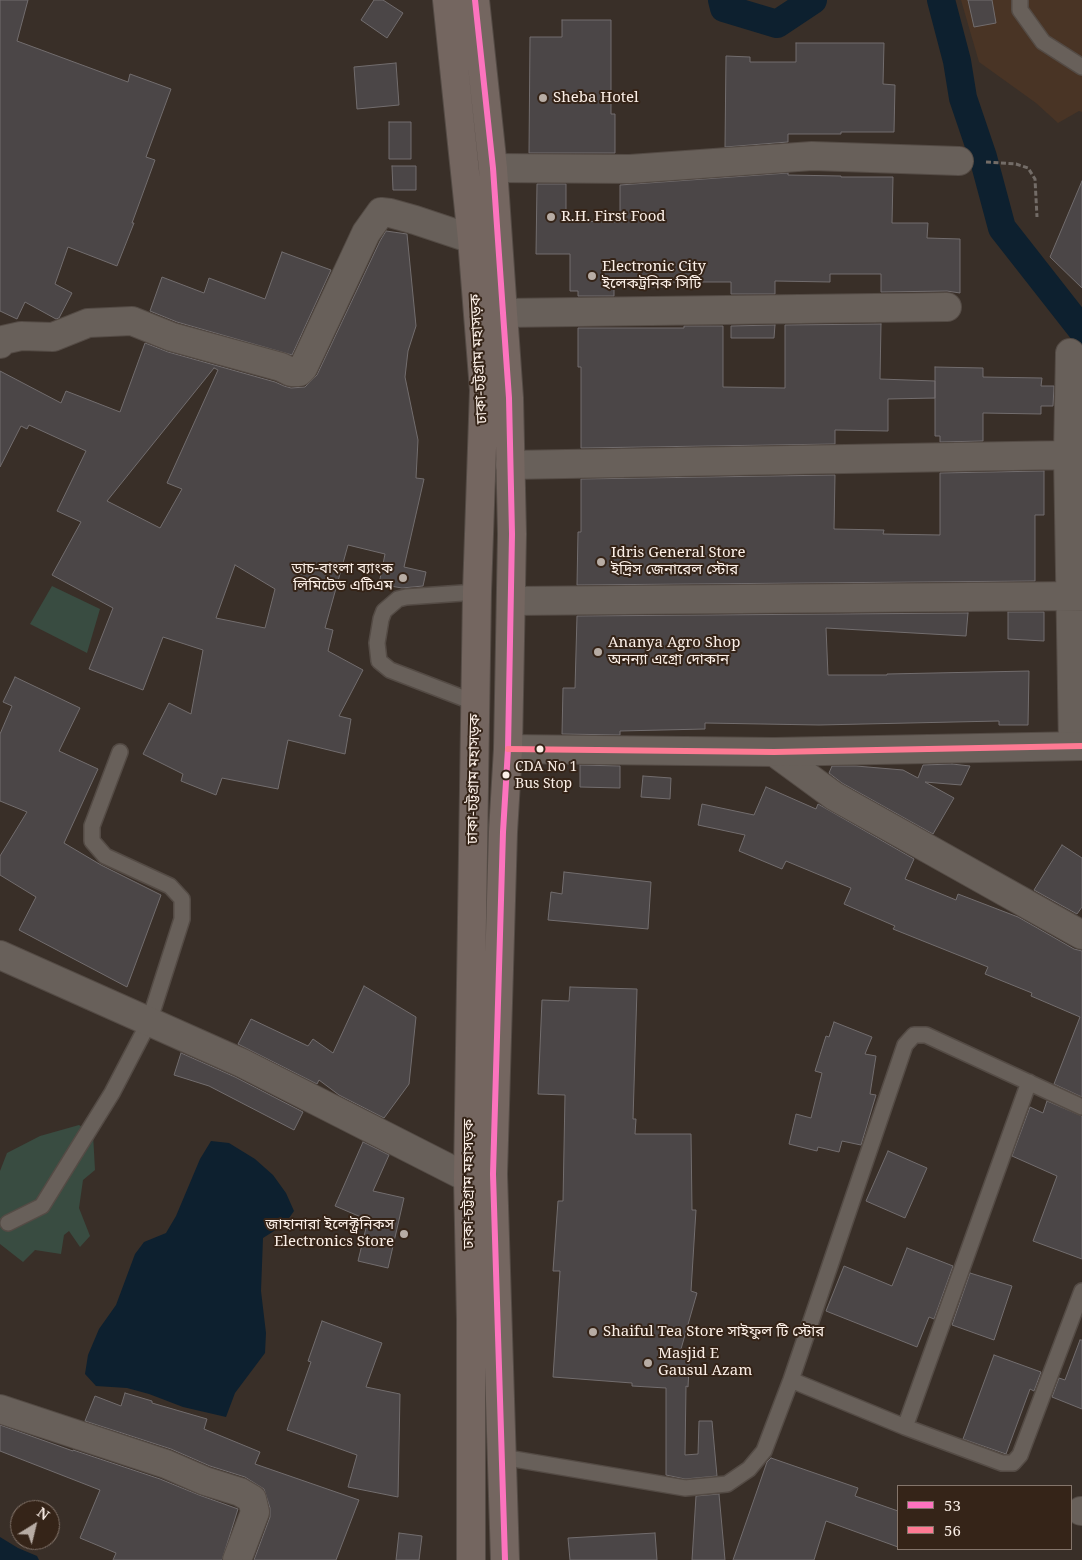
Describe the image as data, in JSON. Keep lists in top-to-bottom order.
{
  "streets": {
    "highway": ["ঢাকা-চট্টগ্রাম মহাসড়ক"]
  },
  "places": [
    "Sheba Hotel",
    "R.H. First Food",
    "Electronic City ইলেকট্রনিক সিটি",
    "Idris General Store ইদ্রিস জেনারেল স্টোর",
    "ডাচ-বাংলা ব্যাংক লিমিটেড এটিএম",
    "Ananya Agro Shop অনন্যা এগ্রো দোকান",
    "CDA No 1 Bus Stop",
    "জাহানারা ইলেক্ট্রনিকস Electronics Store",
    "Shaiful Tea Store সাইফুল টি স্টোর",
    "Masjid E Gausul Azam"
  ],
  "lines": ["transit line 53", "transit line 56"],
  "legend": ["53", "56"],
  "north": "top right"
}
